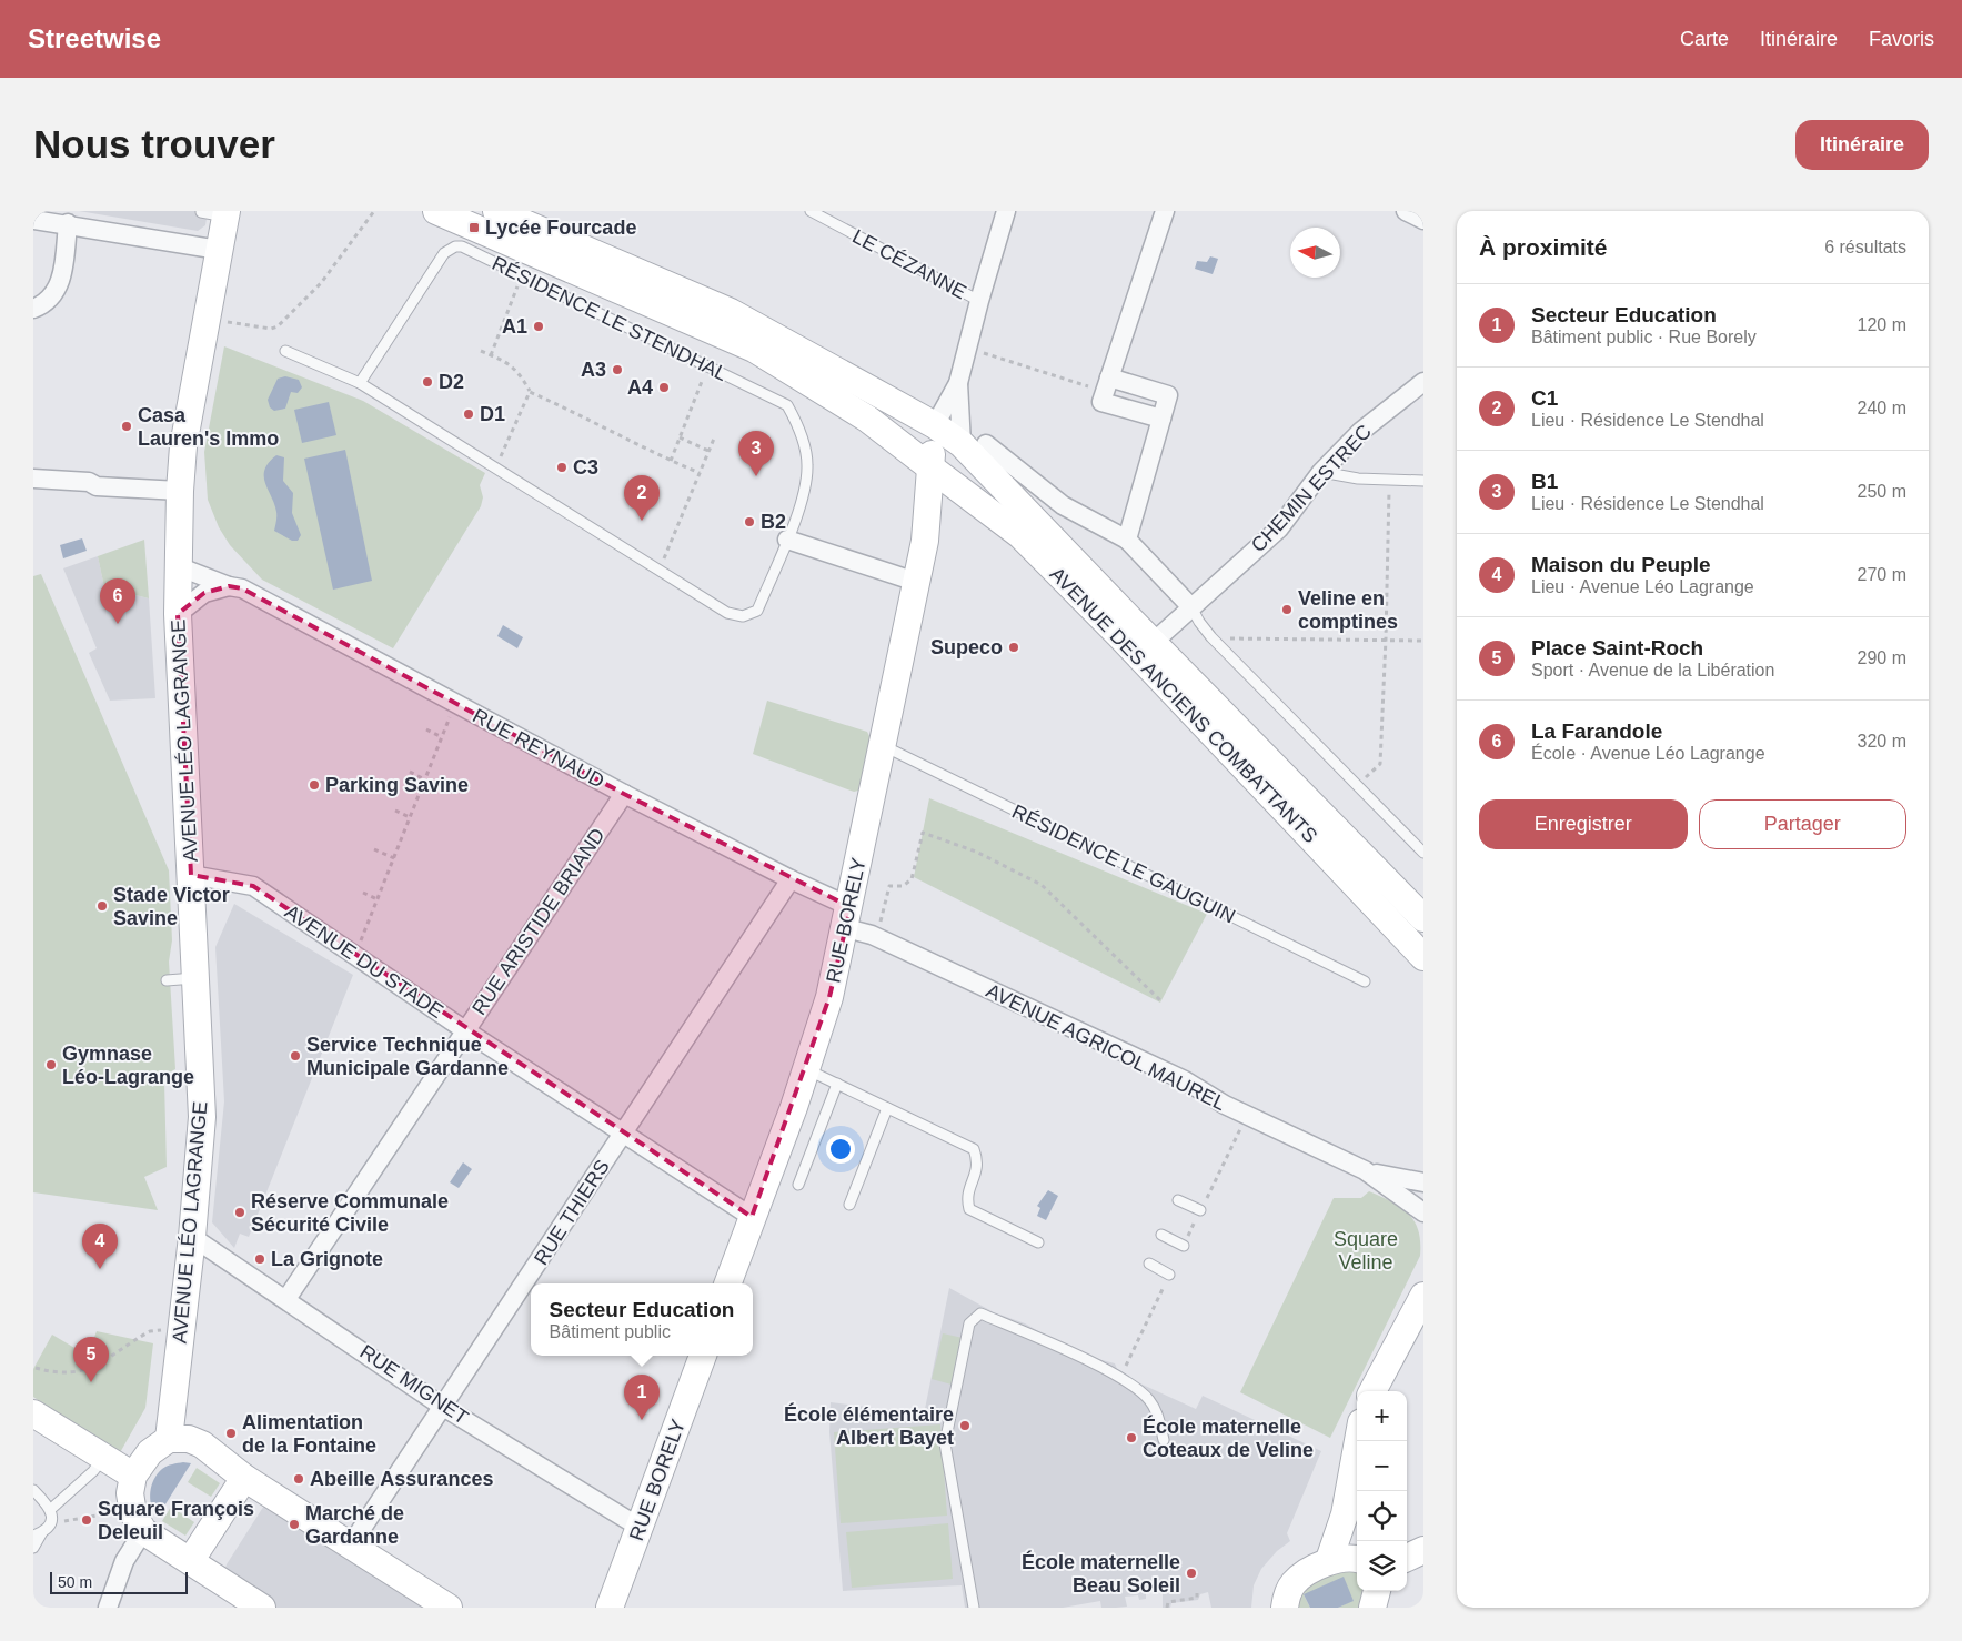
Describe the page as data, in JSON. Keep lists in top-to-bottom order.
{
  "streets": {
    "main road": ["AVENUE DES ANCIENS COMBATTANTS", "AVENUE LÉO LAGRANGE", "RUE BORELY"],
    "street": [
      "CHEMIN ESTREC",
      "RUE REYNAUD",
      "RUE ARISTIDE BRIAND",
      "AVENUE DU STADE",
      "AVENUE AGRICOL MAUREL",
      "RUE THIERS",
      "RUE MIGNET"
    ],
    "lane": ["LE CÉZANNE", "RÉSIDENCE LE STENDHAL", "RÉSIDENCE LE GAUGUIN"]
  },
  "crossings": [
    ["CHEMIN ESTREC", "AVENUE DES ANCIENS COMBATTANTS"],
    ["AVENUE DES ANCIENS COMBATTANTS", "RUE BORELY"],
    ["AVENUE LÉO LAGRANGE", "RUE REYNAUD"],
    ["AVENUE LÉO LAGRANGE", "AVENUE DU STADE"],
    ["AVENUE LÉO LAGRANGE", "RUE MIGNET"],
    ["RUE REYNAUD", "RUE BORELY"],
    ["RUE REYNAUD", "RUE ARISTIDE BRIAND"],
    ["RUE REYNAUD", "AVENUE AGRICOL MAUREL"],
    ["RUE REYNAUD", "RUE THIERS"],
    ["RÉSIDENCE LE GAUGUIN", "RUE BORELY"],
    ["RUE BORELY", "AVENUE DU STADE"],
    ["RUE BORELY", "AVENUE AGRICOL MAUREL"],
    ["RUE BORELY", "RUE MIGNET"],
    ["RUE ARISTIDE BRIAND", "AVENUE DU STADE"],
    ["RUE ARISTIDE BRIAND", "RUE MIGNET"],
    ["AVENUE DU STADE", "RUE THIERS"],
    ["RUE THIERS", "RUE MIGNET"]
  ],
  "parks": ["Square Veline"],
  "places": {
    "transit": ["Lycée Fourcade"],
    "other": [
      "A1",
      "A3",
      "D2",
      "A4",
      "D1",
      "Casa Lauren's Immo",
      "C3",
      "B2",
      "Veline en comptines",
      "Supeco",
      "Parking Savine",
      "Stade Victor Savine",
      "Service Technique Municipale Gardanne",
      "Gymnase Léo-Lagrange",
      "Réserve Communale Sécurité Civile",
      "La Grignote",
      "École élémentaire Albert Bayet",
      "Alimentation de la Fontaine",
      "École maternelle Coteaux de Veline",
      "Abeille Assurances",
      "Square François Deleuil",
      "Marché de Gardanne",
      "École maternelle Beau Soleil"
    ]
  },
  "scale_bar": "50 m",
  "north": "left",
  "page": {
    "header": "Streetwise",
    "nav": ["Carte", "Itinéraire", "Favoris"],
    "buttons": [
      "Itinéraire",
      ["Enregistrer", "Partager"]
    ],
    "title": "Nous trouver",
    "heading": ["À proximité", "6 résultats"],
    "list": [
      {
        "mark": "1",
        "name": "Secteur Education",
        "note": "Bâtiment public · Rue Borely",
        "value": "120 m"
      },
      {
        "mark": "2",
        "name": "C1",
        "note": "Lieu · Résidence Le Stendhal",
        "value": "240 m"
      },
      {
        "mark": "3",
        "name": "B1",
        "note": "Lieu · Résidence Le Stendhal",
        "value": "250 m"
      },
      {
        "mark": "4",
        "name": "Maison du Peuple",
        "note": "Lieu · Avenue Léo Lagrange",
        "value": "270 m"
      },
      {
        "mark": "5",
        "name": "Place Saint-Roch",
        "note": "Sport · Avenue de la Libération",
        "value": "290 m"
      },
      {
        "mark": "6",
        "name": "La Farandole",
        "note": "École · Avenue Léo Lagrange",
        "value": "320 m"
      }
    ],
    "pins": [
      "3",
      "2",
      "6",
      "4",
      "5",
      "1"
    ],
    "popup": ["Secteur Education", "Bâtiment public"],
    "map_buttons": ["+", "−"],
    "scale": "50 m"
  }
}
